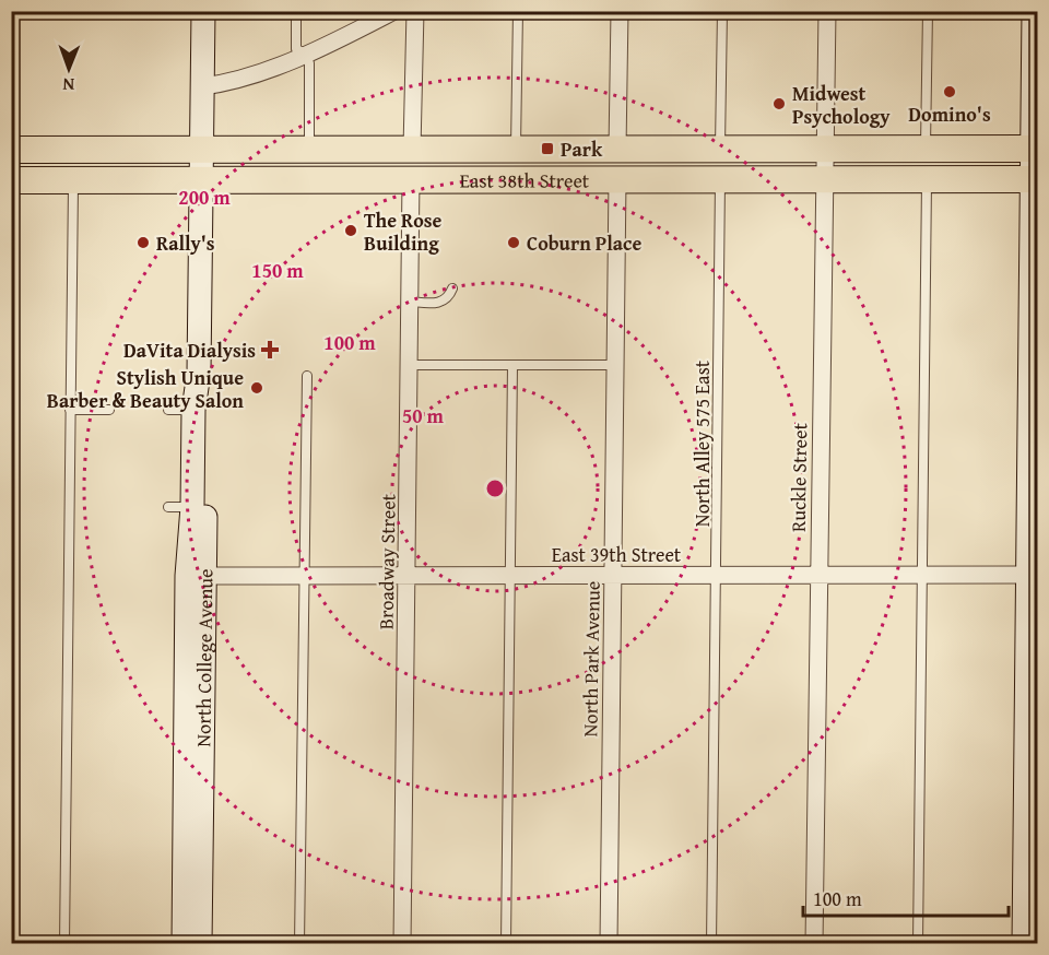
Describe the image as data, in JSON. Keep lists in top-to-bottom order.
{
  "streets": {
    "main road": ["East 38th Street", "North College Avenue"],
    "street": [
      "Ruckle Street",
      "East 39th Street",
      "Broadway Street",
      "North Park Avenue"
    ],
    "lane": ["North Alley 575 East"]
  },
  "crossings": [
    ["East 38th Street", "North Alley 575 East"],
    ["East 38th Street", "Ruckle Street"],
    ["East 38th Street", "Broadway Street"],
    ["East 38th Street", "North College Avenue"],
    ["East 38th Street", "North Park Avenue"],
    ["North Alley 575 East", "East 39th Street"],
    ["Ruckle Street", "East 39th Street"],
    ["East 39th Street", "Broadway Street"],
    ["East 39th Street", "North College Avenue"],
    ["East 39th Street", "North Park Avenue"]
  ],
  "places": {
    "other": [
      "Domino's",
      "Midwest Psychology",
      "The Rose Building",
      "Rally's",
      "Coburn Place",
      "Stylish Unique Barber & Beauty Salon"
    ],
    "transit": ["Park"],
    "health": ["DaVita Dialysis"]
  },
  "scale_bar": "100 m",
  "north": "bottom",
  "rings": [
    "200 m",
    "150 m",
    "100 m",
    "50 m"
  ]
}
